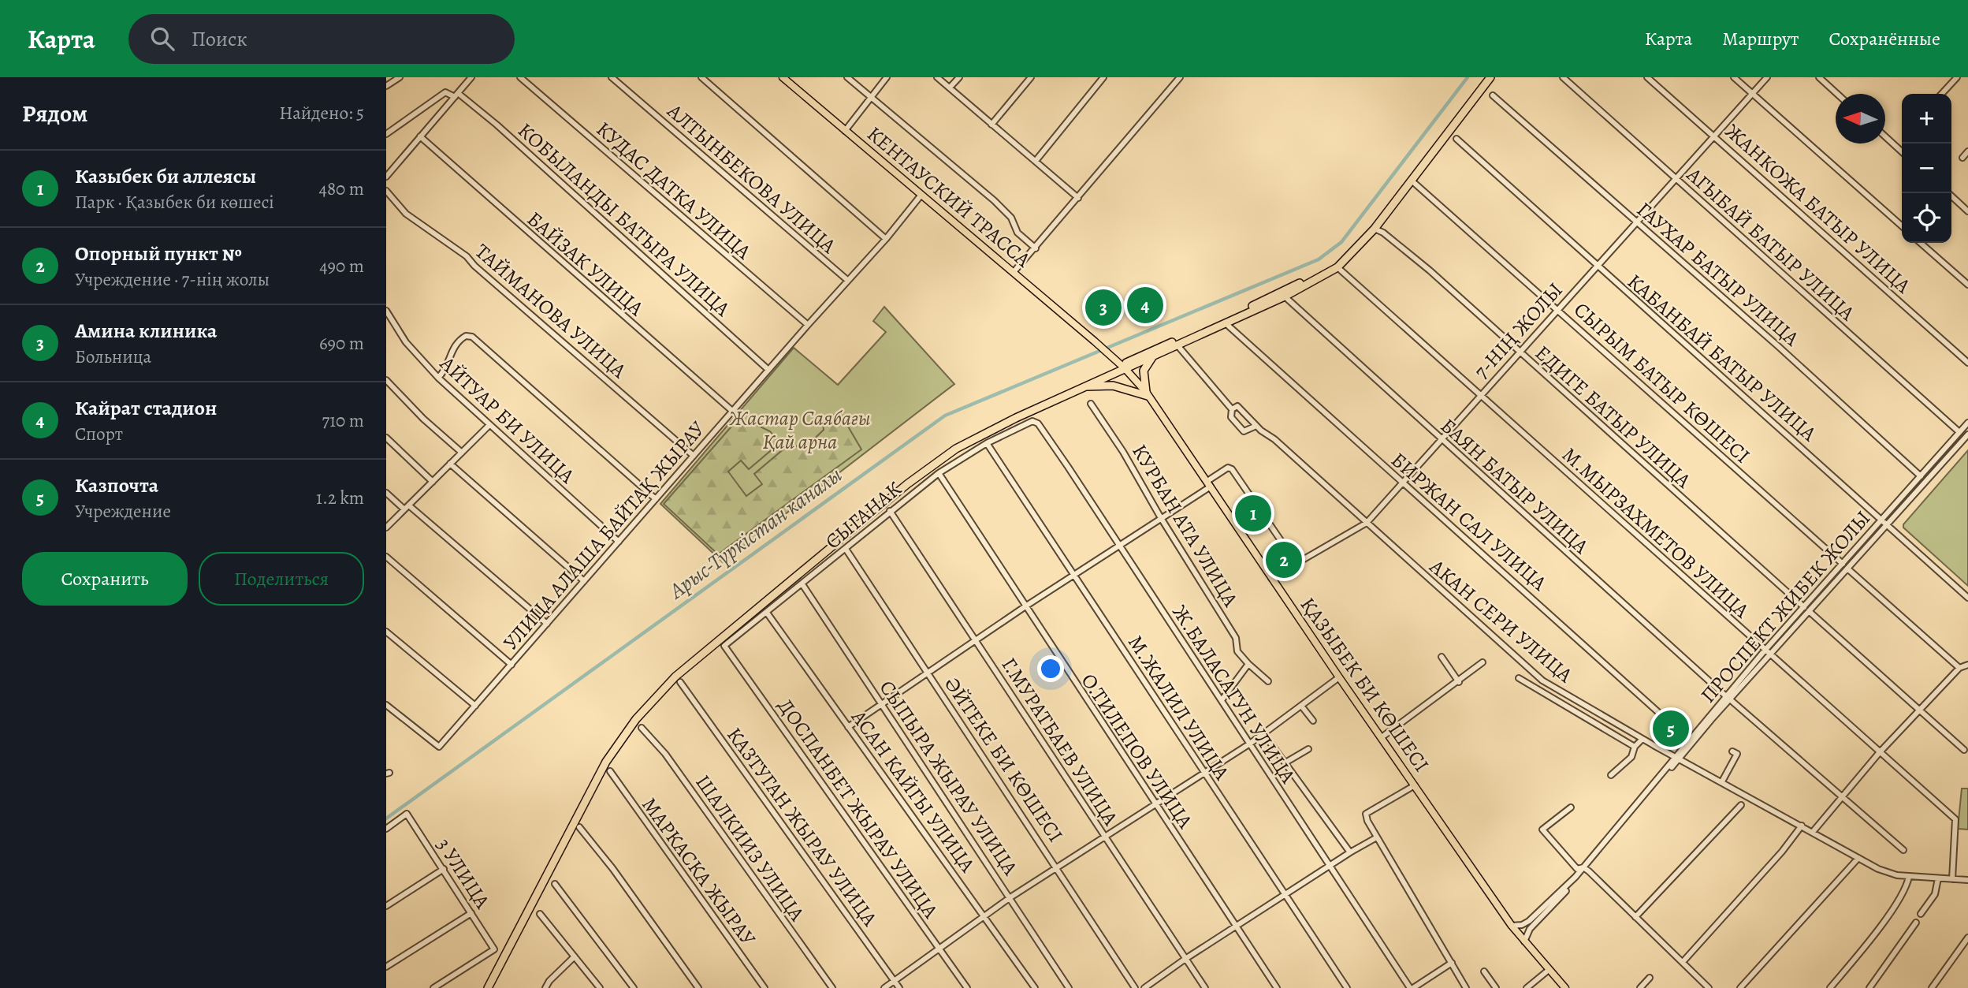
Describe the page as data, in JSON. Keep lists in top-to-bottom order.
{
  "streets": {
    "main road": ["КЕНТАУСКИЙ ТРАССА", "ҚАЗЫБЕК БИ КӨШЕСІ"],
    "street": [
      "АЛТЫНБЕКОВА УЛИЦА",
      "КУДАС ДАТКА УЛИЦА",
      "ЖАНКОЖА БАТЫР УЛИЦА",
      "КОБЫЛАНДЫ БАТЫРА УЛИЦА",
      "АГЫБАЙ БАТЫР УЛИЦА",
      "БАЙЗАК УЛИЦА",
      "ГАУХАР БАТЫР УЛИЦА",
      "ТАЙМАНОВА УЛИЦА",
      "7-НІҢ ЖОЛЫ",
      "КАБАНБАЙ БАТЫР УЛИЦА",
      "СЫРЫМ БАТЫР КӨШЕСІ",
      "ЕДИГЕ БАТЫР УЛИЦА",
      "АЙТУАР БИ УЛИЦА",
      "БАЯН БАТЫР УЛИЦА",
      "СЫГАНАК",
      "БИРЖАН САЛ УЛИЦА",
      "КУРБАН АТА УЛИЦА",
      "М.МЫРЗАХМЕТОВ УЛИЦА",
      "УЛИЦА АЛАША БАЙТАҚ ЖЫРАУ",
      "ПРОСПЕКТ ЖИБЕК ЖОЛЫ",
      "АКАН СЕРИ УЛИЦА",
      "Ж.БАЛАСАГУН УЛИЦА",
      "М.ЖАЛИЛ УЛИЦА",
      "Г.МУРАТБАЕВ УЛИЦА",
      "О.ТИЛЕПОВ УЛИЦА",
      "ӘЙТЕКЕ БИ КӨШЕСІ",
      "СЫПЫРА ЖЫРАУ УЛИЦА",
      "АСАН КАЙГЫ УЛИЦА",
      "ДОСПАНБЕТ ЖЫРАУ УЛИЦА",
      "КАЗТУГАН ЖЫРАУ УЛИЦА",
      "ШАЛКИИЗ УЛИЦА",
      "МАРКАСКА ЖЫРАУ",
      "3 УЛИЦА"
    ]
  },
  "crossings": [
    ["АЛТЫНБЕКОВА УЛИЦА", "УЛИЦА АЛАША БАЙТАҚ ЖЫРАУ"],
    ["КУДАС ДАТКА УЛИЦА", "УЛИЦА АЛАША БАЙТАҚ ЖЫРАУ"],
    ["КЕНТАУСКИЙ ТРАССА", "УЛИЦА АЛАША БАЙТАҚ ЖЫРАУ"],
    ["КЕНТАУСКИЙ ТРАССА", "ҚАЗЫБЕК БИ КӨШЕСІ"],
    ["ЖАНКОЖА БАТЫР УЛИЦА", "7-НІҢ ЖОЛЫ"],
    ["КОБЫЛАНДЫ БАТЫРА УЛИЦА", "УЛИЦА АЛАША БАЙТАҚ ЖЫРАУ"],
    ["АГЫБАЙ БАТЫР УЛИЦА", "7-НІҢ ЖОЛЫ"],
    ["АГЫБАЙ БАТЫР УЛИЦА", "ПРОСПЕКТ ЖИБЕК ЖОЛЫ"],
    ["БАЙЗАК УЛИЦА", "УЛИЦА АЛАША БАЙТАҚ ЖЫРАУ"],
    ["ГАУХАР БАТЫР УЛИЦА", "7-НІҢ ЖОЛЫ"],
    ["ГАУХАР БАТЫР УЛИЦА", "ПРОСПЕКТ ЖИБЕК ЖОЛЫ"],
    ["ТАЙМАНОВА УЛИЦА", "УЛИЦА АЛАША БАЙТАҚ ЖЫРАУ"],
    ["7-НІҢ ЖОЛЫ", "КАБАНБАЙ БАТЫР УЛИЦА"],
    ["7-НІҢ ЖОЛЫ", "СЫРЫМ БАТЫР КӨШЕСІ"],
    ["7-НІҢ ЖОЛЫ", "ЕДИГЕ БАТЫР УЛИЦА"],
    ["7-НІҢ ЖОЛЫ", "БАЯН БАТЫР УЛИЦА"],
    ["7-НІҢ ЖОЛЫ", "БИРЖАН САЛ УЛИЦА"],
    ["7-НІҢ ЖОЛЫ", "М.МЫРЗАХМЕТОВ УЛИЦА"],
    ["7-НІҢ ЖОЛЫ", "АКАН СЕРИ УЛИЦА"],
    ["7-НІҢ ЖОЛЫ", "ҚАЗЫБЕК БИ КӨШЕСІ"],
    ["КАБАНБАЙ БАТЫР УЛИЦА", "ПРОСПЕКТ ЖИБЕК ЖОЛЫ"],
    ["СЫРЫМ БАТЫР КӨШЕСІ", "ПРОСПЕКТ ЖИБЕК ЖОЛЫ"],
    ["ЕДИГЕ БАТЫР УЛИЦА", "ПРОСПЕКТ ЖИБЕК ЖОЛЫ"],
    ["АЙТУАР БИ УЛИЦА", "УЛИЦА АЛАША БАЙТАҚ ЖЫРАУ"],
    ["БАЯН БАТЫР УЛИЦА", "ПРОСПЕКТ ЖИБЕК ЖОЛЫ"],
    ["СЫГАНАК", "Ж.БАЛАСАГУН УЛИЦА"],
    ["СЫГАНАК", "М.ЖАЛИЛ УЛИЦА"],
    ["СЫГАНАК", "Г.МУРАТБАЕВ УЛИЦА"],
    ["СЫГАНАК", "О.ТИЛЕПОВ УЛИЦА"],
    ["СЫГАНАК", "ӘЙТЕКЕ БИ КӨШЕСІ"],
    ["СЫГАНАК", "СЫПЫРА ЖЫРАУ УЛИЦА"],
    ["СЫГАНАК", "АСАН КАЙГЫ УЛИЦА"],
    ["СЫГАНАК", "ДОСПАНБЕТ ЖЫРАУ УЛИЦА"],
    ["БИРЖАН САЛ УЛИЦА", "ПРОСПЕКТ ЖИБЕК ЖОЛЫ"],
    ["М.МЫРЗАХМЕТОВ УЛИЦА", "ПРОСПЕКТ ЖИБЕК ЖОЛЫ"],
    ["М.МЫРЗАХМЕТОВ УЛИЦА", "АКАН СЕРИ УЛИЦА"],
    ["ПРОСПЕКТ ЖИБЕК ЖОЛЫ", "АКАН СЕРИ УЛИЦА"],
    ["ПРОСПЕКТ ЖИБЕК ЖОЛЫ", "ҚАЗЫБЕК БИ КӨШЕСІ"]
  ],
  "water": ["Арыс-Түркістан каналы"],
  "parks": ["Жастар Саябағы Қай арна"],
  "north": "left",
  "page": {
    "header": "Карта",
    "search": "Поиск",
    "nav": ["Карта", "Маршрут", "Сохранённые"],
    "heading": ["Рядом", "Найдено: 5"],
    "map_buttons": ["+", "−"],
    "list": [
      {
        "mark": "1",
        "name": "Казыбек би аллеясы",
        "note": "Парк · Қазыбек би көшесі",
        "value": "480 m"
      },
      {
        "mark": "2",
        "name": "Опорный пункт №",
        "note": "Учреждение · 7-нің жолы",
        "value": "490 m"
      },
      {
        "mark": "3",
        "name": "Амина клиника",
        "note": "Больница",
        "value": "690 m"
      },
      {
        "mark": "4",
        "name": "Кайрат стадион",
        "note": "Спорт",
        "value": "710 m"
      },
      {
        "mark": "5",
        "name": "Казпочта",
        "note": "Учреждение",
        "value": "1.2 km"
      }
    ],
    "pins": [
      "4",
      "3",
      "1",
      "2",
      "5"
    ],
    "buttons": ["Сохранить", "Поделиться"]
  }
}
